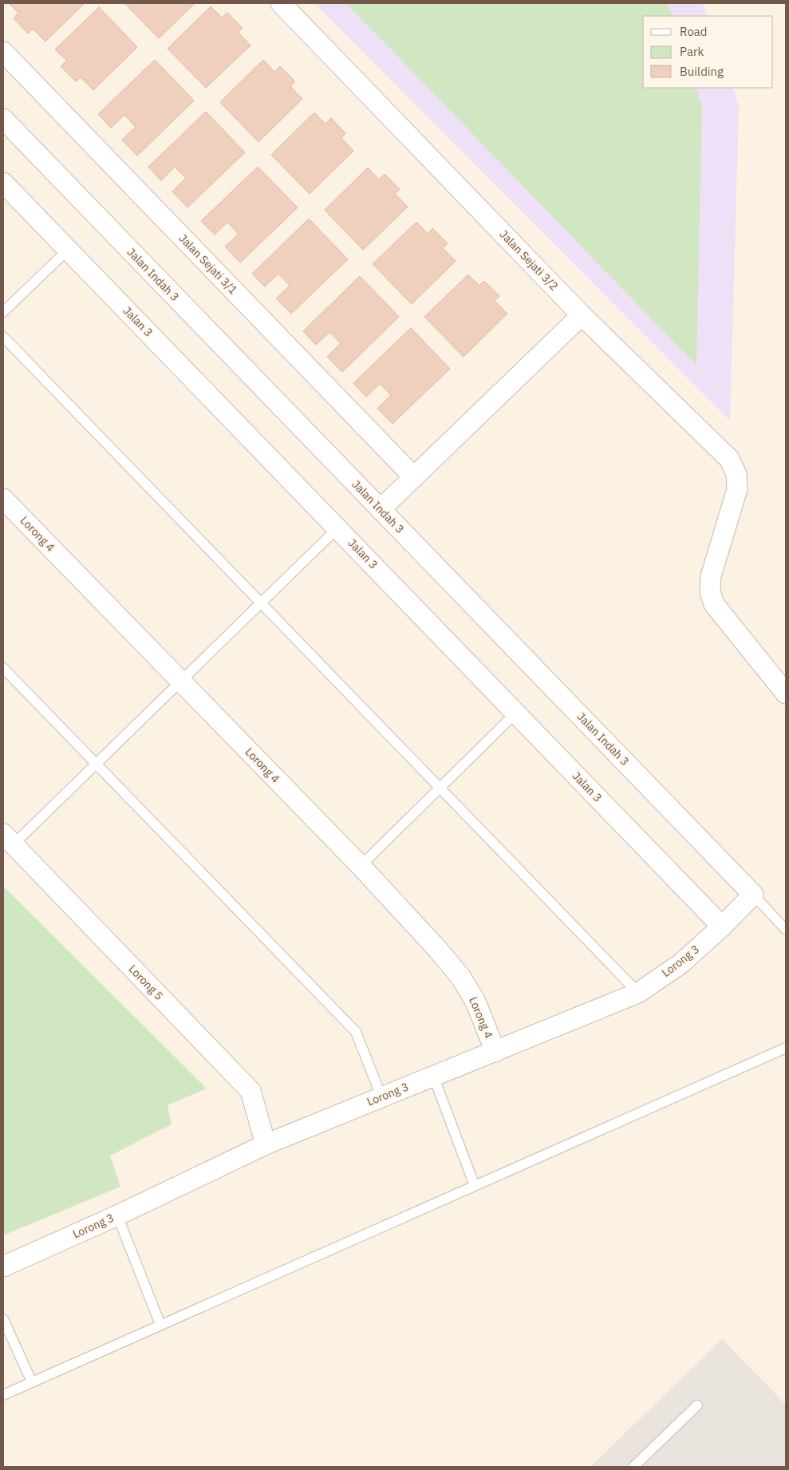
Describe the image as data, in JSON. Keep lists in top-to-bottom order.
{
  "streets": {
    "street": [
      "Jalan Sejati 3/2",
      "Jalan Sejati 3/1",
      "Jalan Indah 3",
      "Jalan 3",
      "Lorong 4",
      "Lorong 3",
      "Lorong 5"
    ]
  },
  "crossings": [
    ["Jalan Indah 3", "Lorong 3"],
    ["Jalan 3", "Lorong 3"],
    ["Lorong 4", "Lorong 3"],
    ["Lorong 3", "Lorong 5"]
  ],
  "legend": ["Road", "Park", "Building"]
}
